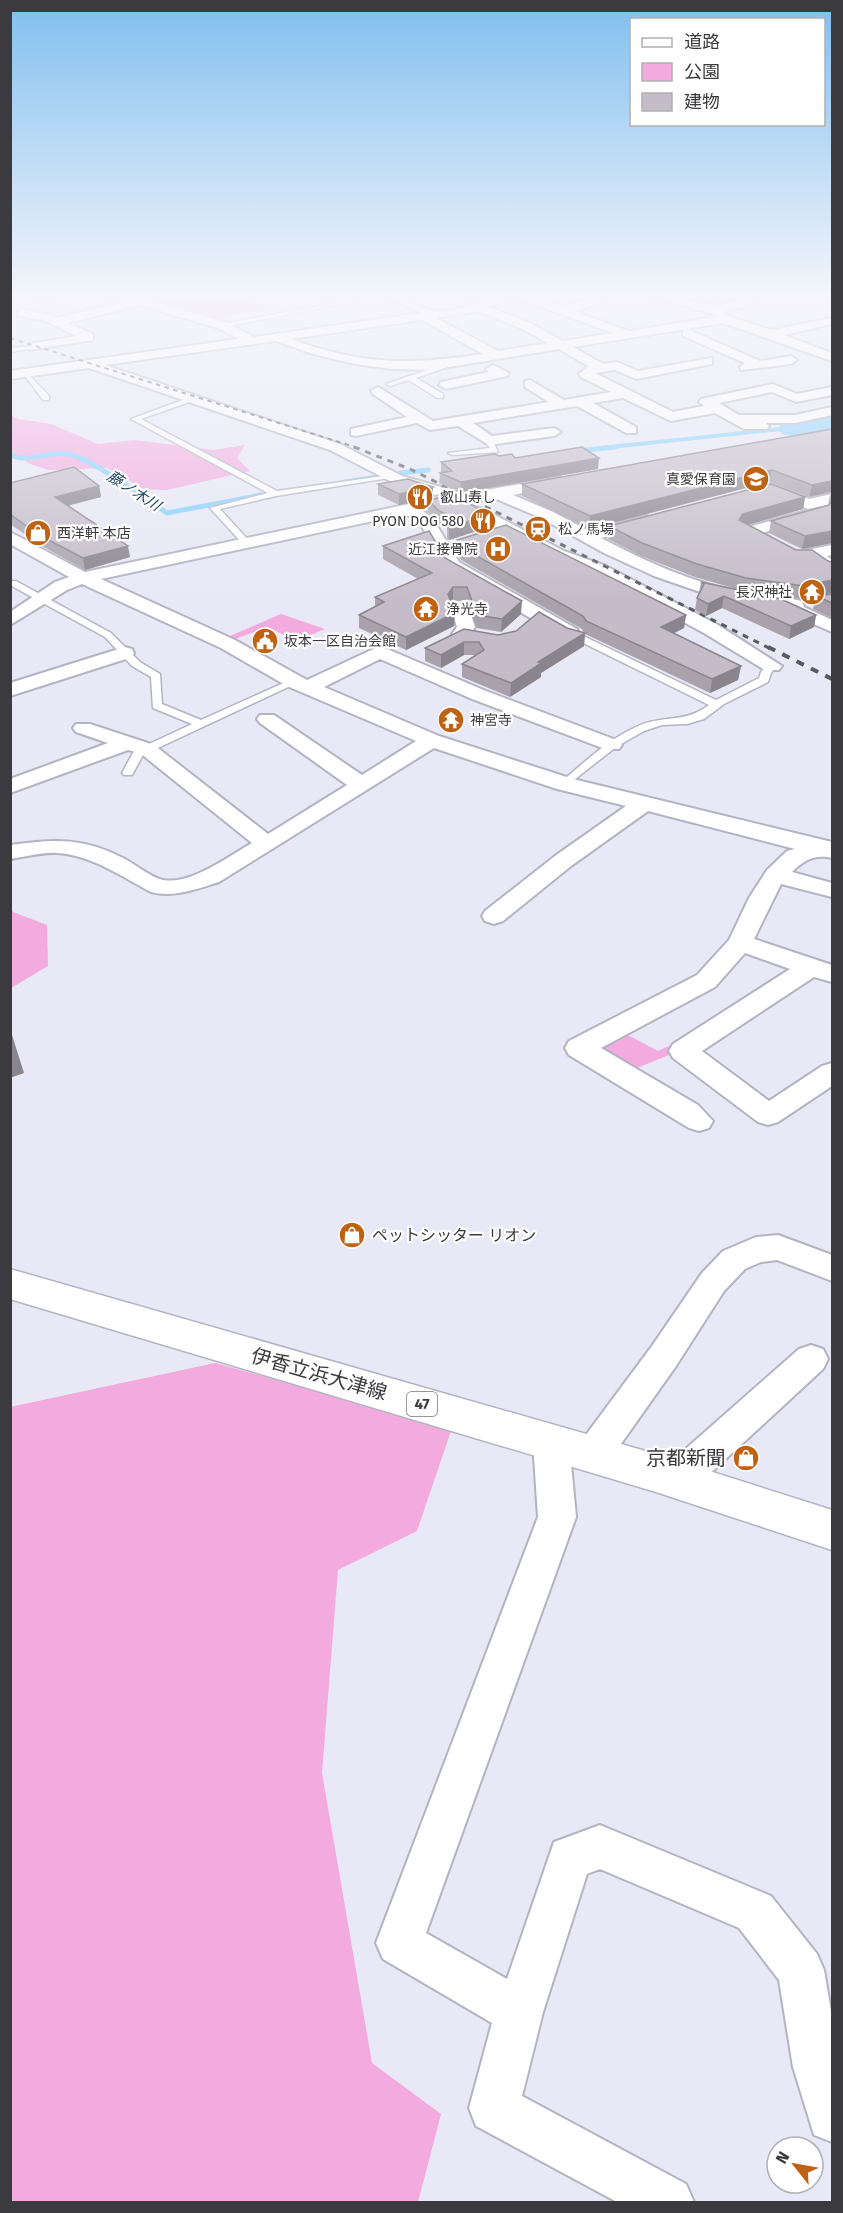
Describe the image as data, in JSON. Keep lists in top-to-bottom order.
{
  "streets": {
    "main road": ["伊香立浜大津線", "47"]
  },
  "water": ["藤ノ木川"],
  "places": {
    "school or university": ["真愛保育園"],
    "restaurant": ["叡山寿し", "PYON DOG 580"],
    "station": ["松ノ馬場"],
    "shop": ["西洋軒 本店", "ペットシッター リオン", "京都新聞"],
    "hospital": ["近江接骨院"],
    "temple": ["長沢神社", "浄光寺", "神宮寺"],
    "public building": ["坂本一区自治会館"]
  },
  "legend": ["道路", "公園", "建物"],
  "north": "top left"
}
